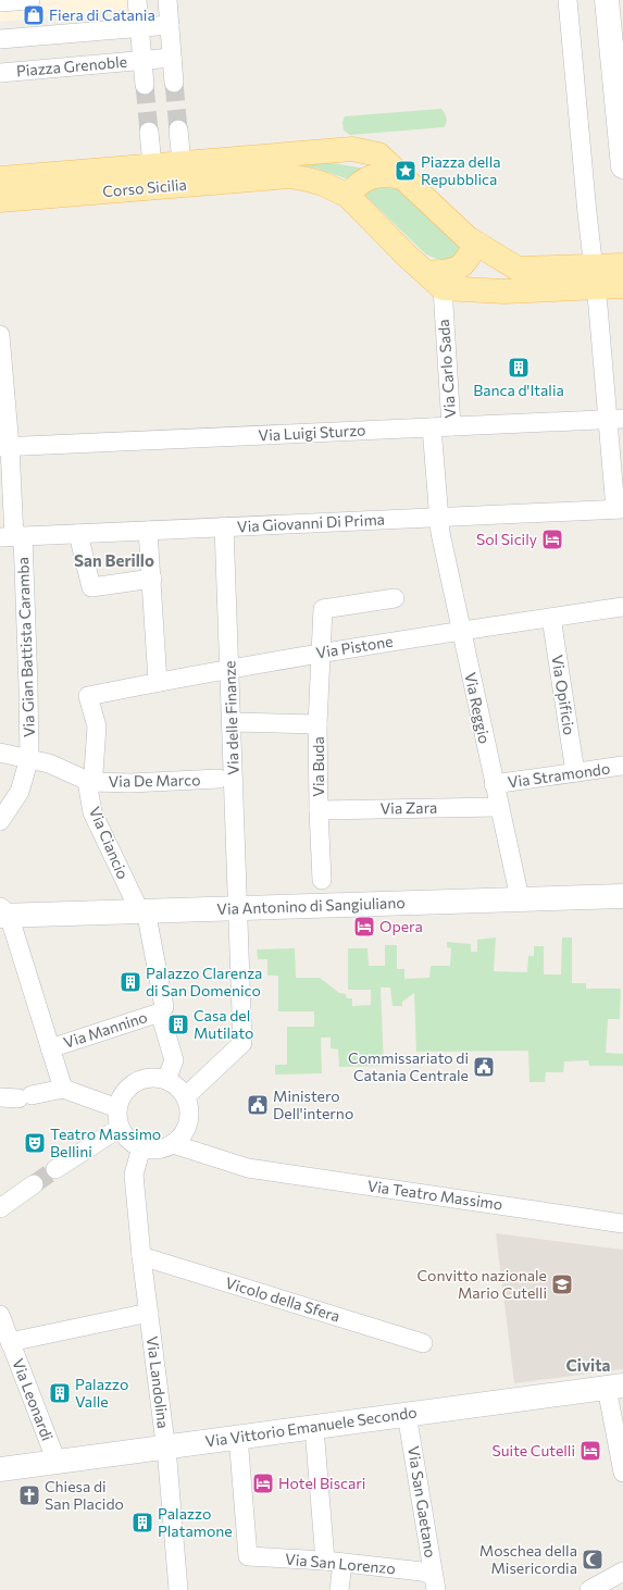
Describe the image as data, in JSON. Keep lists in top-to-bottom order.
{
  "streets": {
    "main road": ["Corso Sicilia", "Via Antonino di Sangiuliano", "Via Vittorio Emanuele Secondo"],
    "street": [
      "Piazza Grenoble",
      "Via Carlo Sada",
      "Via Luigi Sturzo",
      "Via Giovanni Di Prima",
      "Via Gian Battista Caramba",
      "Via Pistone",
      "Via Opificio",
      "Via Reggio",
      "Via delle Finanze",
      "Via Buda",
      "Via Stramondo",
      "Via De Marco",
      "Via Zara",
      "Via Ciancio",
      "Via Mannino",
      "Via Teatro Massimo",
      "Vicolo della Sfera",
      "Via Landolina",
      "Via Leonardi",
      "Via San Gaetano",
      "Via San Lorenzo"
    ]
  },
  "crossings": [
    ["Via Carlo Sada", "Via Luigi Sturzo"],
    ["Via Carlo Sada", "Via Giovanni Di Prima"],
    ["Via Carlo Sada", "Via Reggio"],
    ["Via Luigi Sturzo", "Via Gian Battista Caramba"],
    ["Via Giovanni Di Prima", "Via Gian Battista Caramba"],
    ["Via Giovanni Di Prima", "Via Reggio"],
    ["Via Giovanni Di Prima", "Via delle Finanze"],
    ["Via Gian Battista Caramba", "Via De Marco"],
    ["Via Pistone", "Via Opificio"],
    ["Via Pistone", "Via Reggio"],
    ["Via Pistone", "Via delle Finanze"],
    ["Via Pistone", "Via Buda"],
    ["Via Pistone", "Via Ciancio"],
    ["Via Opificio", "Via Stramondo"],
    ["Via Reggio", "Via Stramondo"],
    ["Via Reggio", "Via Zara"],
    ["Via Reggio", "Via Antonino di Sangiuliano"],
    ["Via delle Finanze", "Via Antonino di Sangiuliano"],
    ["Via delle Finanze", "Via Teatro Massimo"],
    ["Via delle Finanze", "Via Landolina"],
    ["Via Buda", "Via Zara"],
    ["Via De Marco", "Via Ciancio"],
    ["Via Ciancio", "Via Antonino di Sangiuliano"],
    ["Via Ciancio", "Via Mannino"],
    ["Via Teatro Massimo", "Via Landolina"],
    ["Vicolo della Sfera", "Via Landolina"],
    ["Via Landolina", "Via Vittorio Emanuele Secondo"],
    ["Via Leonardi", "Via Vittorio Emanuele Secondo"],
    ["Via Vittorio Emanuele Secondo", "Via San Gaetano"],
    ["Via Vittorio Emanuele Secondo", "Via San Lorenzo"],
    ["Via San Gaetano", "Via San Lorenzo"]
  ],
  "districts": ["San Berillo", "Civita"],
  "places": {
    "shop": ["Fiera di Catania"],
    "place": ["Piazza della Repubblica"],
    "building": [
      "Banca d'Italia",
      "Palazzo Clarenza di San Domenico",
      "Casa del Mutilato",
      "Palazzo Valle",
      "Palazzo Platamone"
    ],
    "hotel": [
      "Sol Sicily",
      "Opera",
      "Suite Cutelli",
      "Hotel Biscari"
    ],
    "public building": ["Commissariato di Catania Centrale", "Ministero Dell'interno"],
    "theatre": ["Teatro Massimo Bellini"],
    "school or university": ["Convitto nazionale Mario Cutelli"],
    "church": ["Chiesa di San Placido"],
    "mosque": ["Moschea della Misericordia"]
  }
}
